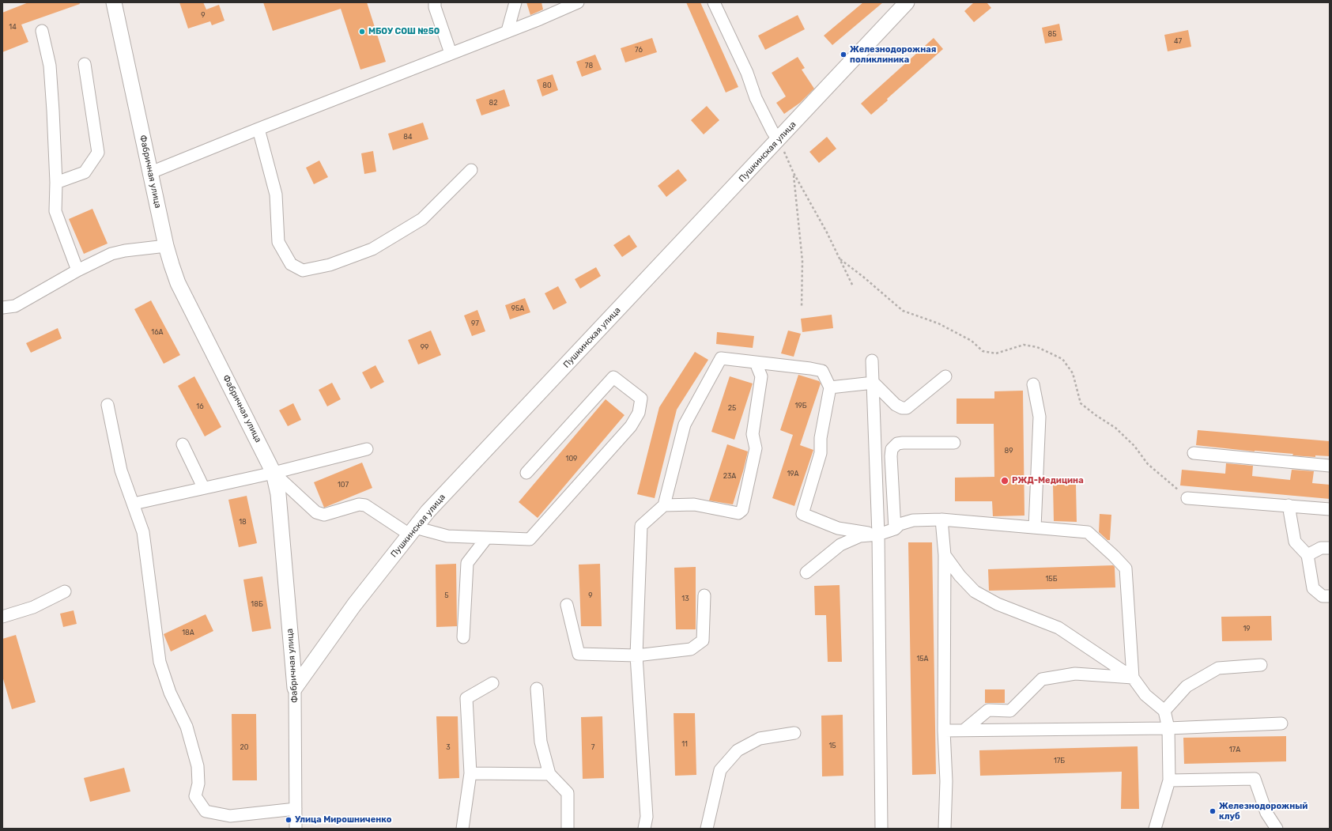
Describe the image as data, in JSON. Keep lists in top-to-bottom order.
{
  "streets": {
    "main road": ["Пушкинская улица", "Фабричная улица"]
  },
  "crossings": [
    ["Пушкинская улица", "Фабричная улица"]
  ],
  "places": [
    "МБОУ СОШ №50",
    "Железнодорожная поликлиника",
    "РЖД-Медицина",
    "Железнодорожный клуб",
    "Улица Мирошниченко"
  ],
  "house_numbers": [
    "9",
    "14",
    "85",
    "47",
    "76",
    "78",
    "80",
    "82",
    "84",
    "95А",
    "97",
    "16А",
    "99",
    "19Б",
    "16",
    "25",
    "89",
    "109",
    "19А",
    "23А",
    "107",
    "18",
    "15Б",
    "5",
    "9",
    "13",
    "18Б",
    "19",
    "18А",
    "15А",
    "11",
    "15",
    "20",
    "3",
    "7",
    "17А",
    "17Б"
  ]
}
